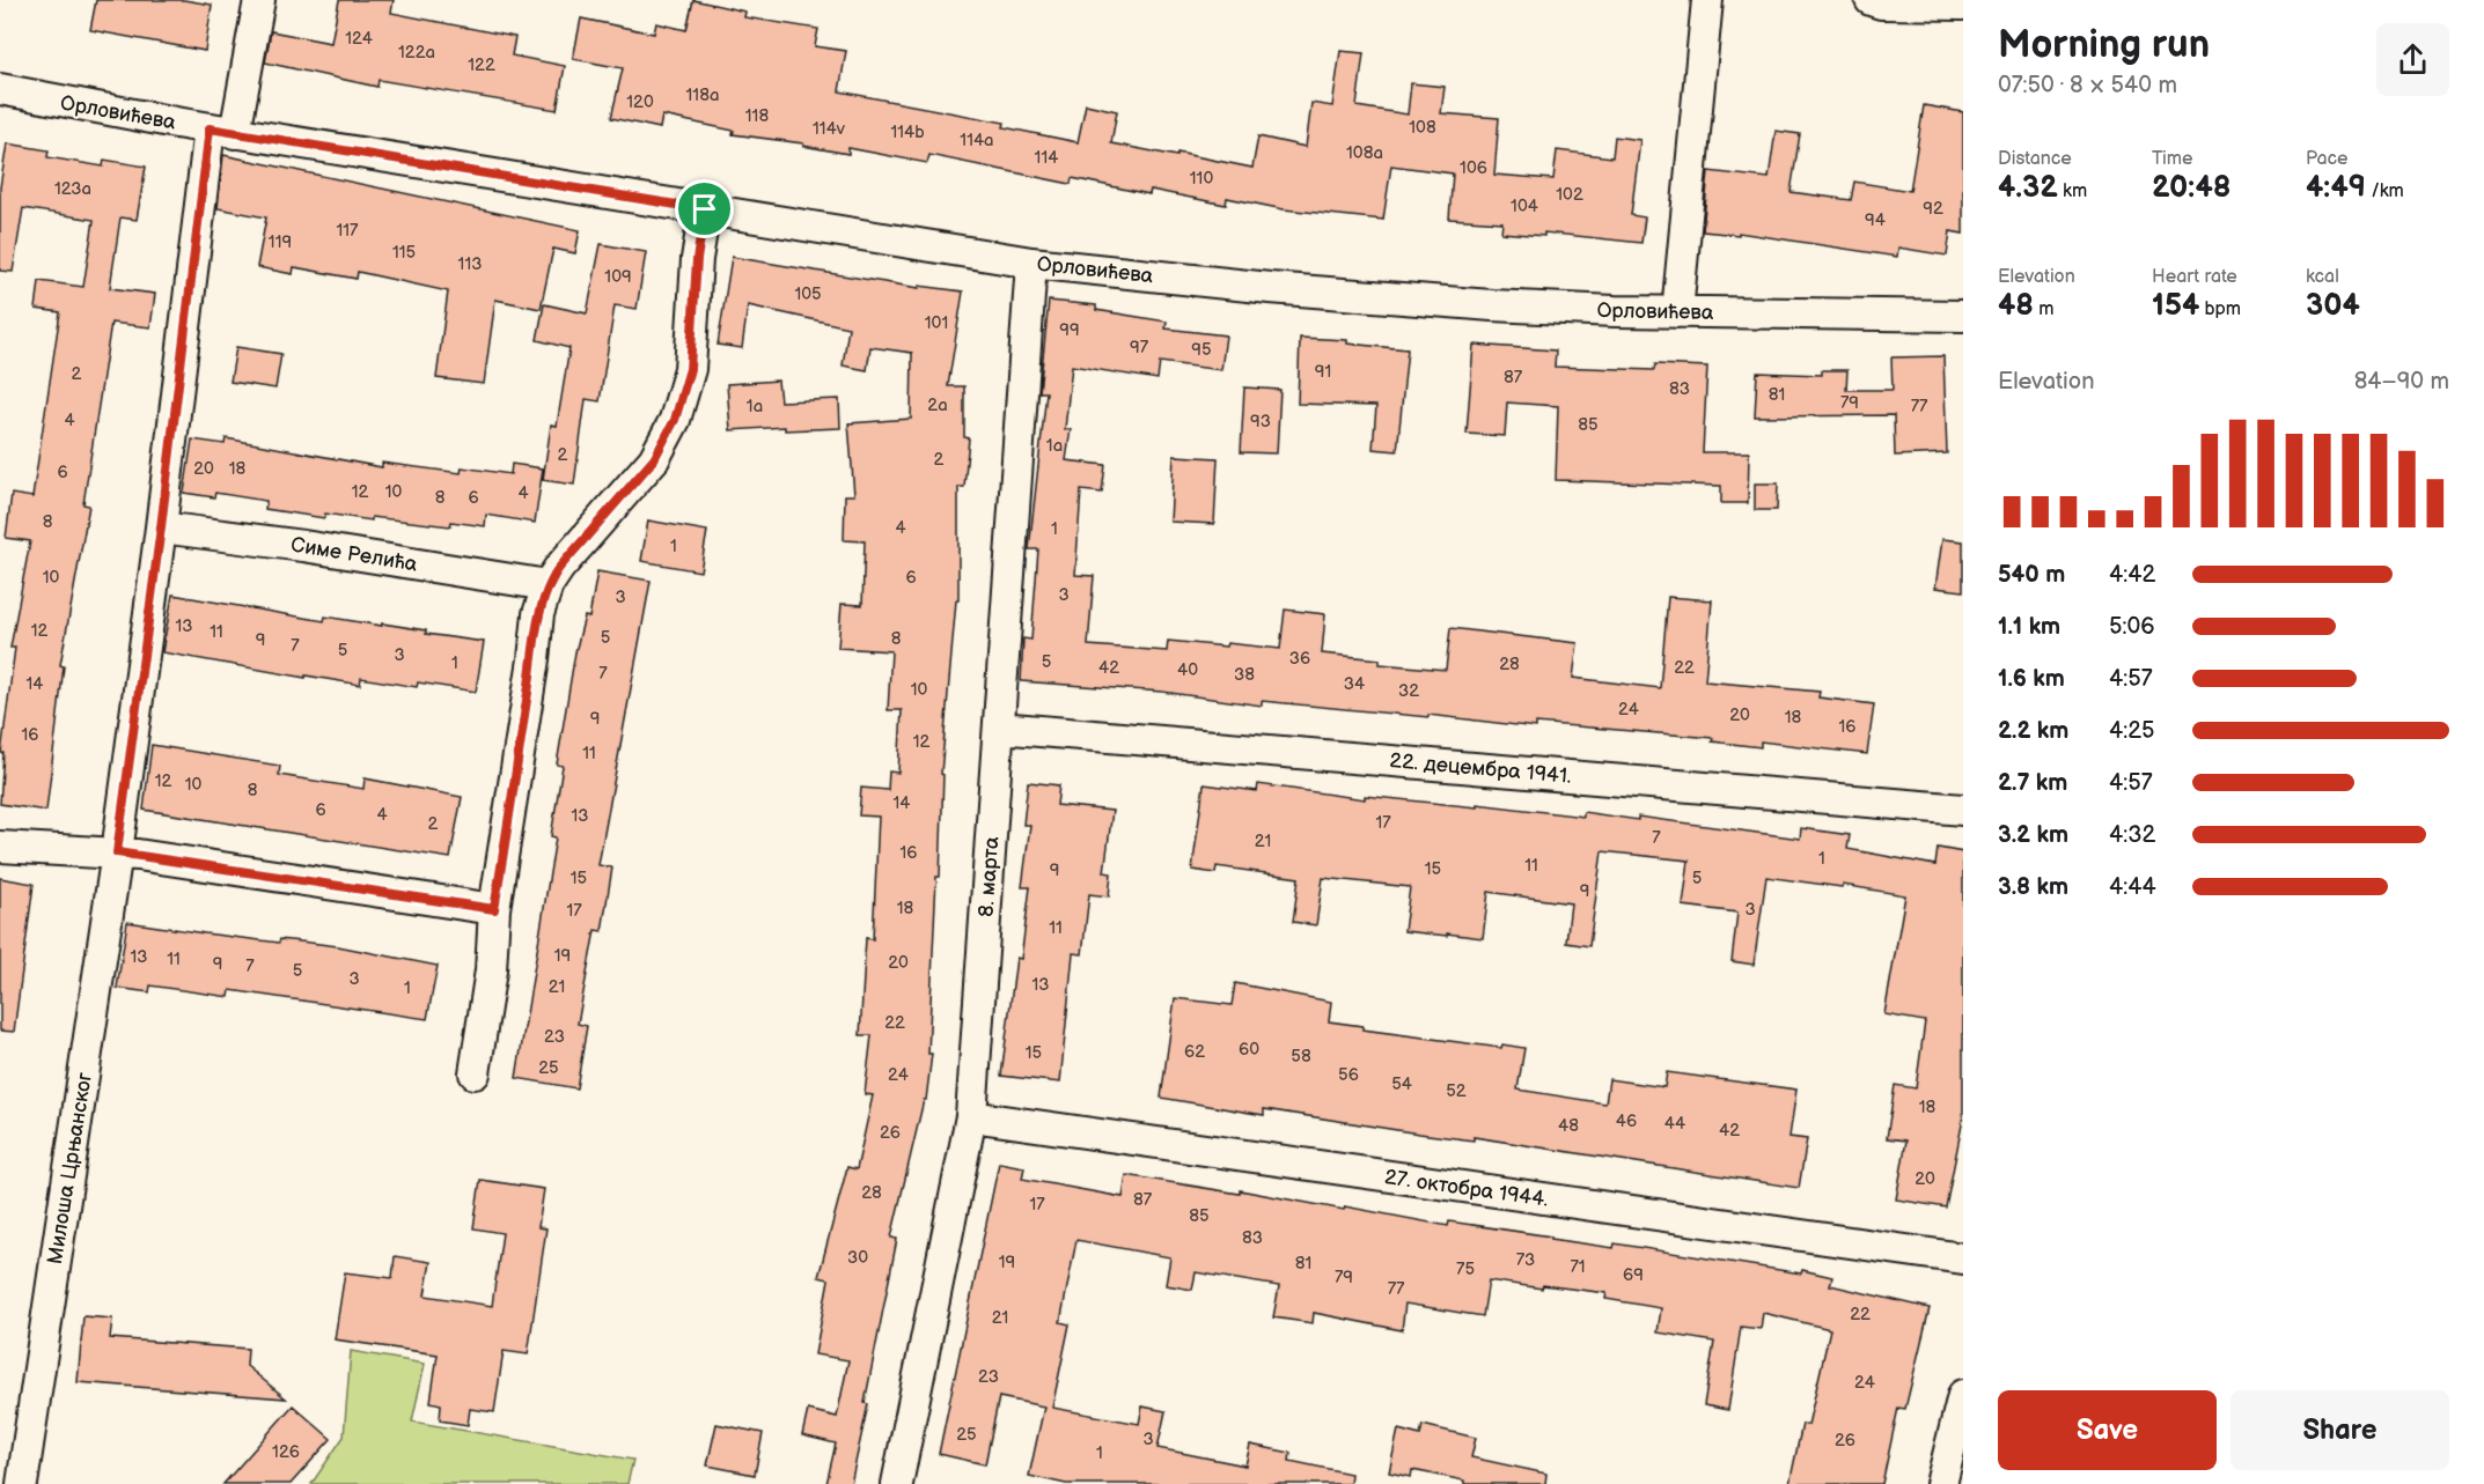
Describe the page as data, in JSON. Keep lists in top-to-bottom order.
{
  "streets": {
    "street": [
      "Орловићева",
      "Симе Релића",
      "22. децембра 1941.",
      "8. марта",
      "Милоша Црњанског",
      "27. октобра 1944."
    ]
  },
  "crossings": [
    ["Орловићева", "8. марта"],
    ["Орловићева", "Милоша Црњанског"],
    ["Симе Релића", "Милоша Црњанског"],
    ["22. децембра 1941.", "8. марта"],
    ["8. марта", "27. октобра 1944."]
  ],
  "house_numbers": [
    "124",
    "122a",
    "122",
    "118a",
    "120",
    "118",
    "108",
    "114v",
    "114b",
    "114a",
    "108a",
    "114",
    "106",
    "110",
    "123a",
    "102",
    "104",
    "92",
    "94",
    "117",
    "119",
    "115",
    "113",
    "109",
    "105",
    "101",
    "99",
    "97",
    "95",
    "91",
    "2",
    "87",
    "83",
    "81",
    "79",
    "2a",
    "1a",
    "77",
    "4",
    "93",
    "85",
    "1a",
    "2",
    "2",
    "20",
    "18",
    "6",
    "12",
    "10",
    "4",
    "8",
    "6",
    "8",
    "4",
    "1",
    "1",
    "10",
    "6",
    "3",
    "3",
    "13",
    "12",
    "11",
    "5",
    "8",
    "9",
    "7",
    "5",
    "3",
    "36",
    "5",
    "1",
    "28",
    "42",
    "22",
    "40",
    "7",
    "38",
    "14",
    "34",
    "10",
    "32",
    "24",
    "20",
    "18",
    "9",
    "16",
    "16",
    "12",
    "11",
    "12",
    "10",
    "8",
    "14",
    "6",
    "4",
    "13",
    "17",
    "2",
    "7",
    "21",
    "16",
    "1",
    "11",
    "15",
    "9",
    "15",
    "5",
    "9",
    "18",
    "3",
    "17",
    "11",
    "19",
    "13",
    "11",
    "20",
    "9",
    "7",
    "5",
    "3",
    "13",
    "21",
    "1",
    "22",
    "23",
    "60",
    "62",
    "15",
    "58",
    "25",
    "24",
    "56",
    "54",
    "52",
    "18",
    "46",
    "44",
    "48",
    "42",
    "26",
    "20",
    "28",
    "87",
    "17",
    "85",
    "83",
    "30",
    "73",
    "19",
    "81",
    "71",
    "75",
    "69",
    "79",
    "77",
    "22",
    "21",
    "23",
    "24",
    "25",
    "3",
    "26",
    "126",
    "1"
  ],
  "page": {
    "heading": ["Morning run", "07:50 · 8 × 540 m"],
    "stats": [
      ["Distance", "4.32 km"],
      ["Time", "20:48"],
      ["Pace", "4:49 /km"],
      ["Elevation", "48 m"],
      ["Heart rate", "154 bpm"],
      ["kcal", "304"]
    ],
    "chart": ["Elevation", "84–90 m"],
    "list": [
      {
        "name": "540 m",
        "note": "4:42"
      },
      {
        "name": "1.1 km",
        "note": "5:06"
      },
      {
        "name": "1.6 km",
        "note": "4:57"
      },
      {
        "name": "2.2 km",
        "note": "4:25"
      },
      {
        "name": "2.7 km",
        "note": "4:57"
      },
      {
        "name": "3.2 km",
        "note": "4:32"
      },
      {
        "name": "3.8 km",
        "note": "4:44"
      }
    ],
    "buttons": ["Save", "Share"]
  }
}
